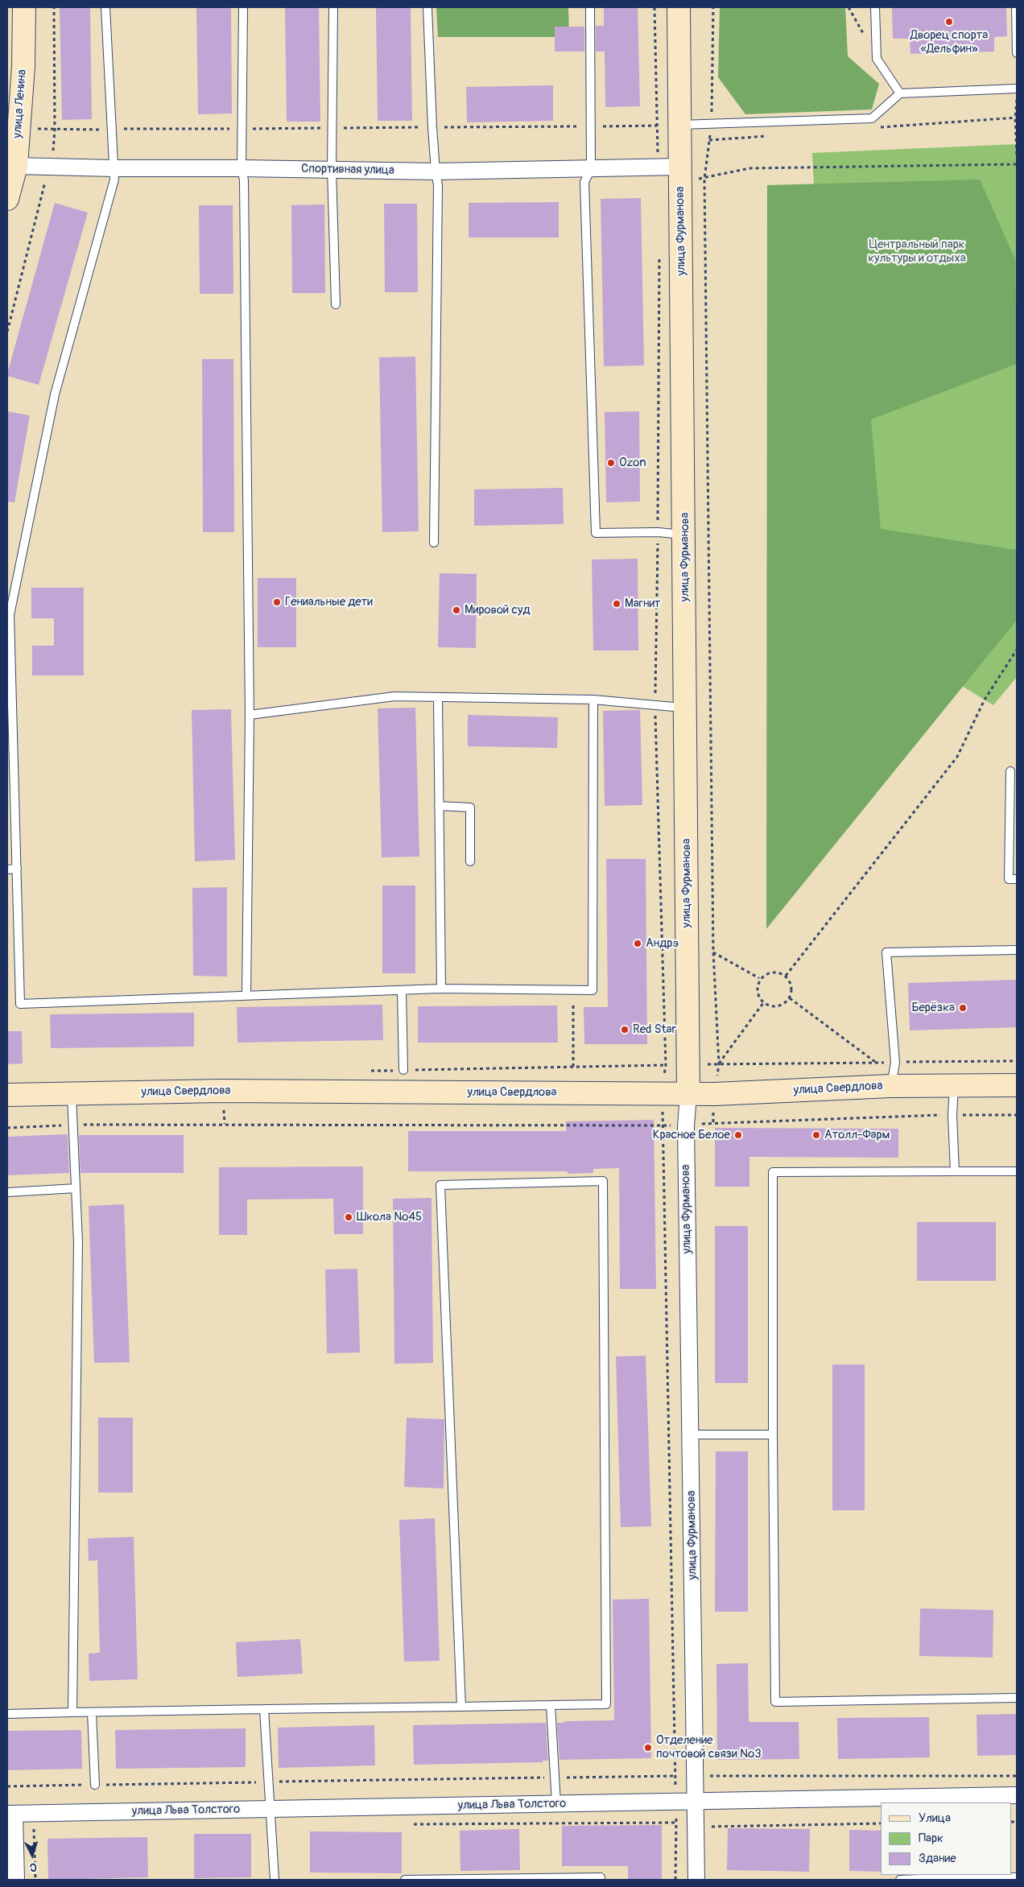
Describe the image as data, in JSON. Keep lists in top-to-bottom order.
{
  "streets": {
    "main road": ["улица Ленина", "улица Фурманова", "улица Свердлова"],
    "street": ["Спортивная улица", "улица Льва Толстого"]
  },
  "crossings": [
    ["улица Ленина", "Спортивная улица"],
    ["Спортивная улица", "улица Фурманова"],
    ["улица Фурманова", "улица Свердлова"],
    ["улица Фурманова", "улица Льва Толстого"]
  ],
  "parks": ["Центральный парк культуры и отдыха"],
  "places": [
    "Дворец спорта «Дельфин»",
    "Ozon",
    "Гениальные дети",
    "Магнит",
    "Мировой суд",
    "Андрэ",
    "Берёзка",
    "Red Star",
    "Красное Белое",
    "Атолл-Фарм",
    "Школа №45",
    "Отделение почтовой связи №3"
  ],
  "legend": ["Улица", "Парк", "Здание"],
  "north": "bottom"
}
